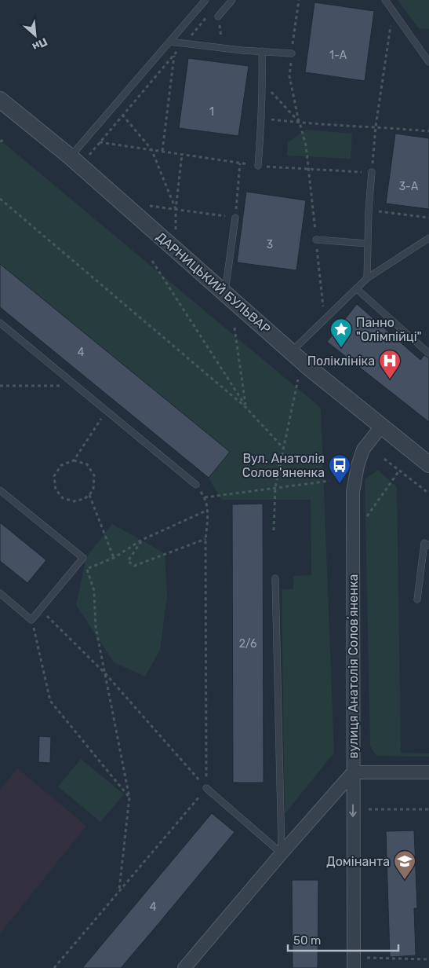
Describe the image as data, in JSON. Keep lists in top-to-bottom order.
{
  "streets": {
    "street": ["ДАРНИЦЬКИЙ БУЛЬВАР", "вулиця Анатолія Соловʼяненка"]
  },
  "crossings": [
    ["ДАРНИЦЬКИЙ БУЛЬВАР", "вулиця Анатолія Соловʼяненка"]
  ],
  "places": {
    "place": ["Панно \"Олімпійці\""],
    "hospital": ["Поліклініка"],
    "bus stop": ["Вул. Анатолія Солов'яненка"],
    "school or university": ["Домінанта"]
  },
  "house_numbers": [
    "1-А",
    "1",
    "3-А",
    "3",
    "4",
    "2/6",
    "4"
  ],
  "scale_bar": "50 m",
  "north": "bottom right"
}
